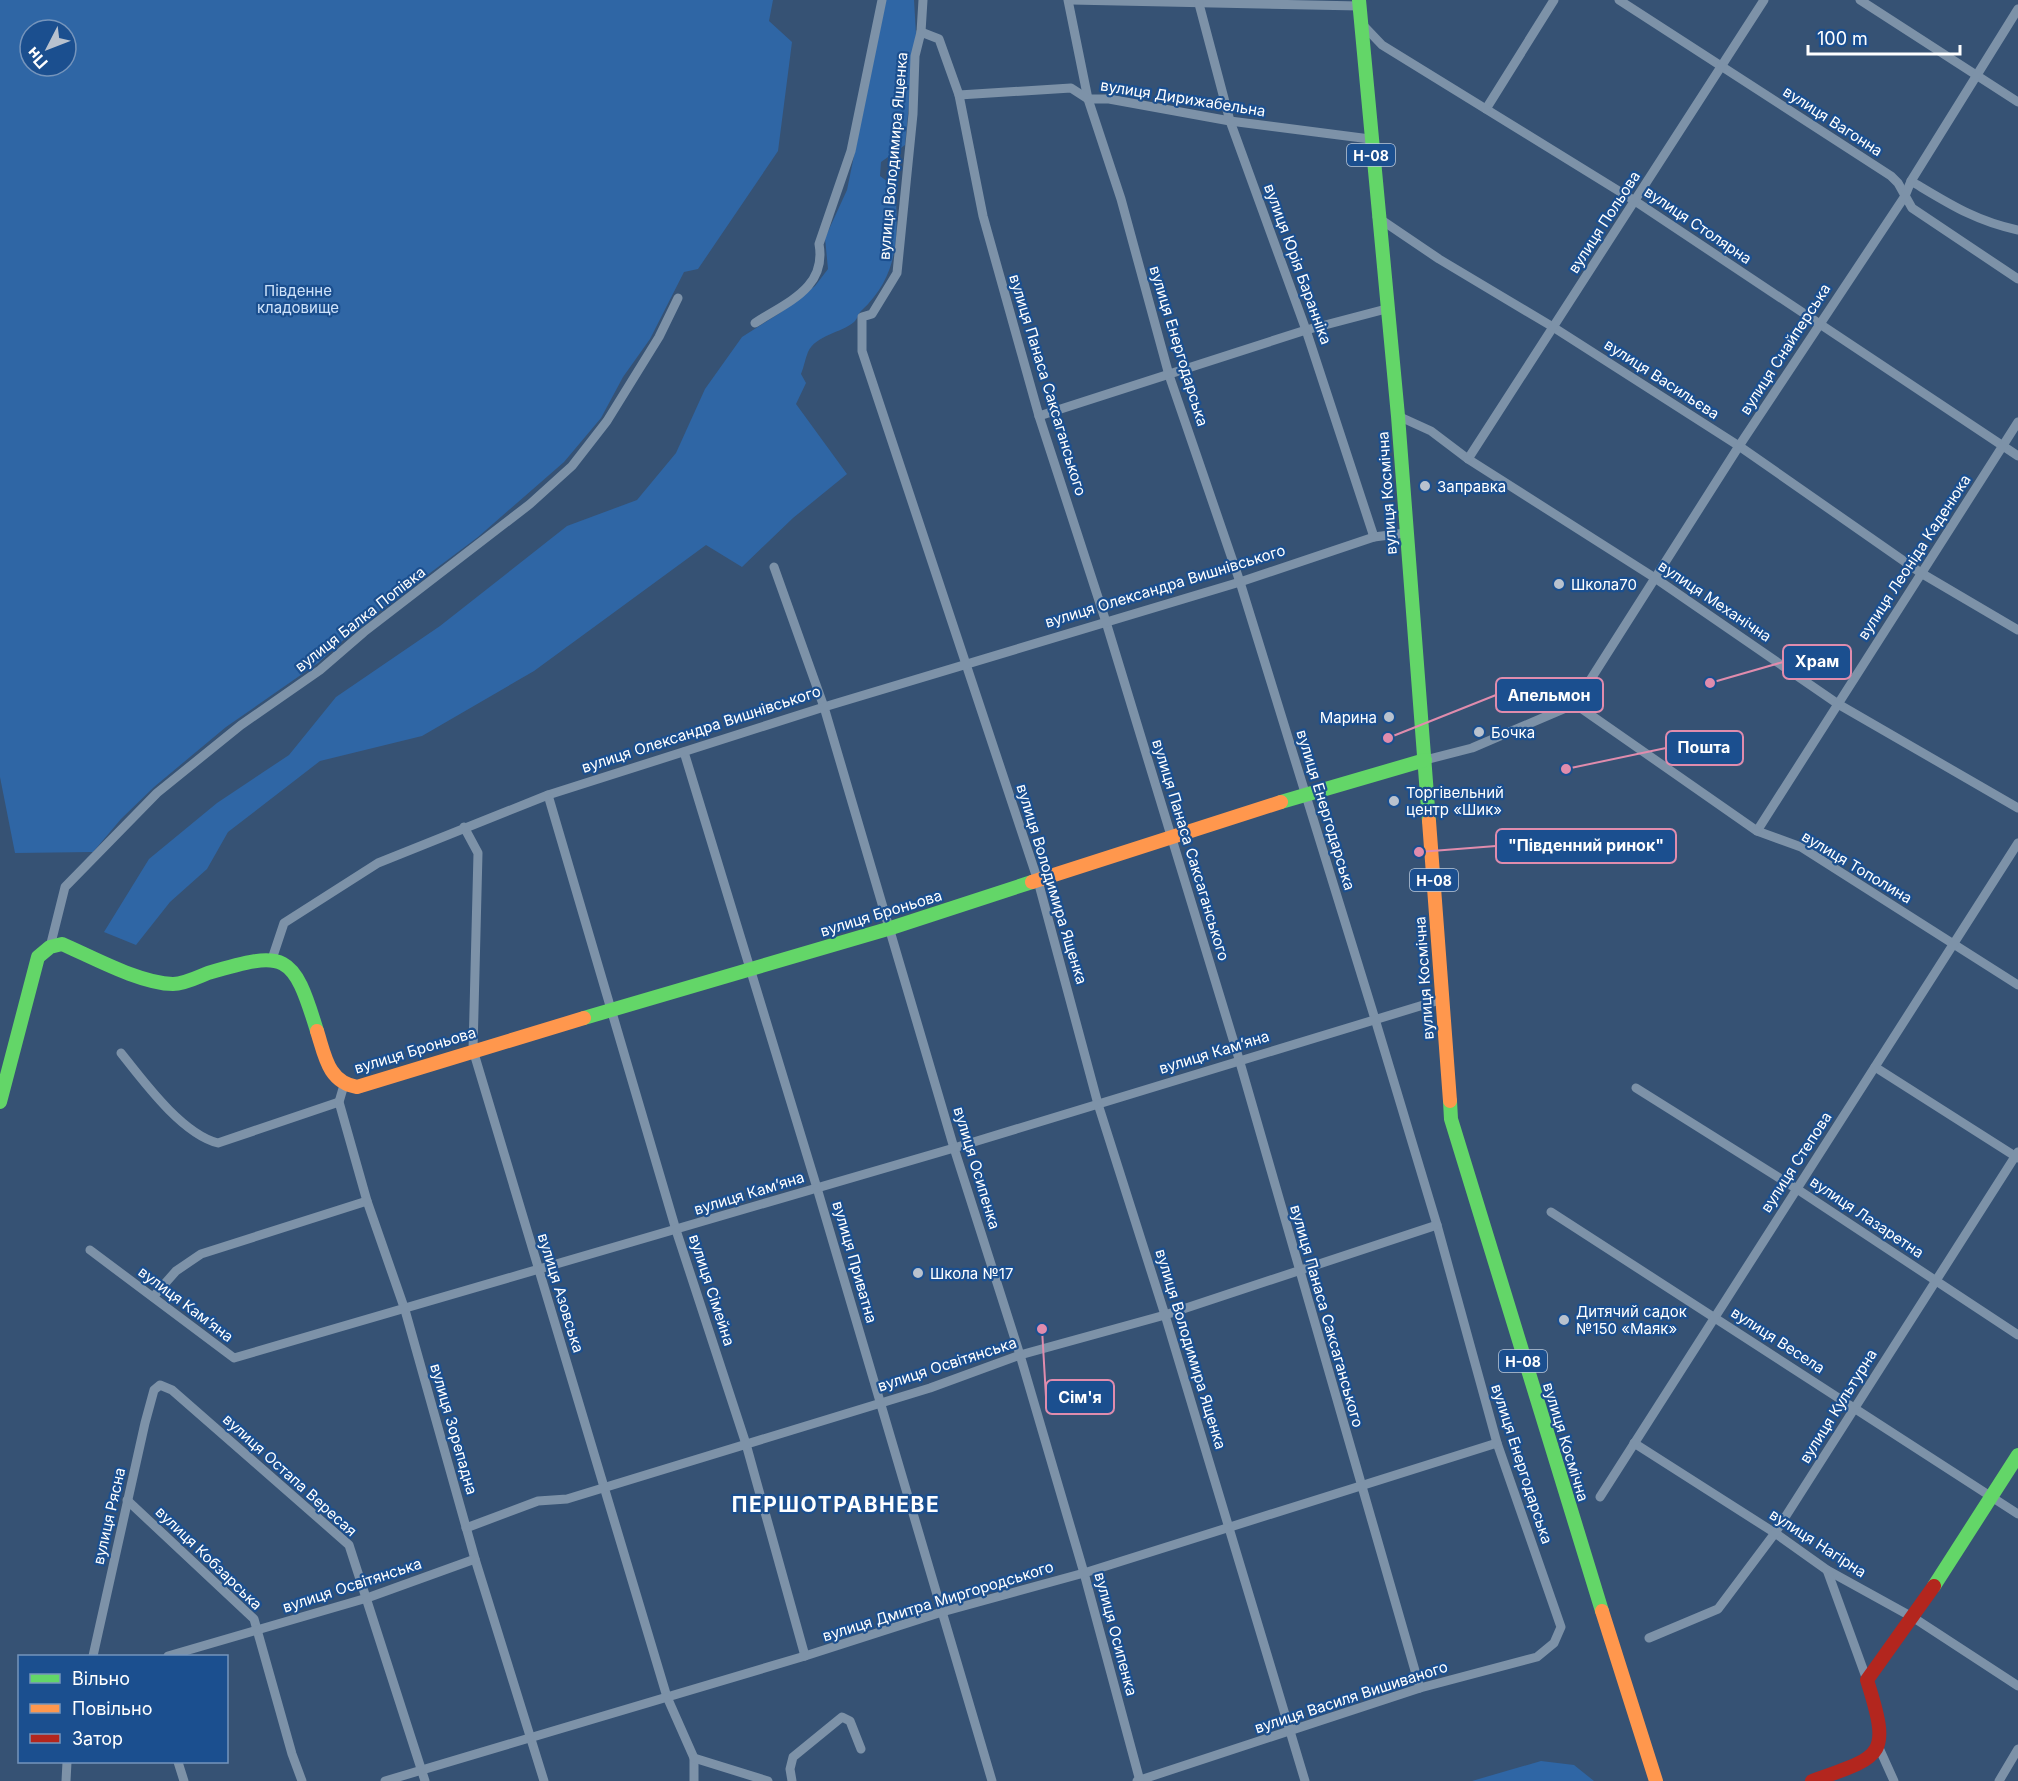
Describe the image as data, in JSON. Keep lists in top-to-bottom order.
{
  "streets": {
    "street": [
      "вулиця Дирижабельна",
      "вулиця Вагонна",
      "Н-08",
      "вулиця Володимира Ященка",
      "вулиця Польова",
      "вулиця Столярна",
      "вулиця Юрія Баранніка",
      "вулиця Енергодарська",
      "вулиця Снайперська",
      "вулиця Васильєва",
      "вулиця Панаса Саксаганського",
      "вулиця Космічна",
      "вулиця Леоніда Каденюка",
      "вулиця Олександра Вишнівського",
      "вулиця Механічна",
      "вулиця Балка Попівка",
      "вулиця Тополина",
      "вулиця Броньова",
      "вулиця Кам’яна",
      "вулиця Степова",
      "вулиця Осипенка",
      "вулиця Лазаретна",
      "вулиця Приватна",
      "вулиця Сімейна",
      "вулиця Азовська",
      "вулиця Весела",
      "вулиця Освітянська",
      "вулиця Культурна",
      "вулиця Зорепадна",
      "вулиця Остапа Вересая",
      "вулиця Рясна",
      "вулиця Нагірна",
      "вулиця Кобзарська",
      "вулиця Дмитра Миргородського",
      "вулиця Василя Вишиваного"
    ]
  },
  "crossings": [
    ["вулиця Дирижабельна", "вулиця Юрія Баранніка"],
    ["вулиця Дирижабельна", "вулиця Енергодарська"],
    ["вулиця Дирижабельна", "вулиця Панаса Саксаганського"],
    ["вулиця Дирижабельна", "вулиця Космічна"],
    ["вулиця Вагонна", "вулиця Польова"],
    ["вулиця Вагонна", "вулиця Снайперська"],
    ["вулиця Володимира Ященка", "вулиця Панаса Саксаганського"],
    ["вулиця Володимира Ященка", "вулиця Олександра Вишнівського"],
    ["вулиця Володимира Ященка", "вулиця Броньова"],
    ["вулиця Володимира Ященка", "вулиця Кам’яна"],
    ["вулиця Володимира Ященка", "вулиця Освітянська"],
    ["вулиця Володимира Ященка", "вулиця Дмитра Миргородського"],
    ["вулиця Володимира Ященка", "вулиця Василя Вишиваного"],
    ["вулиця Польова", "вулиця Столярна"],
    ["вулиця Польова", "вулиця Васильєва"],
    ["вулиця Польова", "вулиця Механічна"],
    ["вулиця Столярна", "вулиця Снайперська"],
    ["вулиця Столярна", "вулиця Космічна"],
    ["вулиця Столярна", "вулиця Леоніда Каденюка"],
    ["вулиця Юрія Баранніка", "вулиця Олександра Вишнівського"],
    ["вулиця Енергодарська", "вулиця Олександра Вишнівського"],
    ["вулиця Енергодарська", "вулиця Броньова"],
    ["вулиця Енергодарська", "вулиця Кам’яна"],
    ["вулиця Енергодарська", "вулиця Освітянська"],
    ["вулиця Енергодарська", "вулиця Дмитра Миргородського"],
    ["вулиця Енергодарська", "вулиця Василя Вишиваного"],
    ["вулиця Снайперська", "вулиця Васильєва"],
    ["вулиця Снайперська", "вулиця Механічна"],
    ["вулиця Снайперська", "вулиця Тополина"],
    ["вулиця Васильєва", "вулиця Космічна"],
    ["вулиця Васильєва", "вулиця Леоніда Каденюка"],
    ["вулиця Панаса Саксаганського", "вулиця Олександра Вишнівського"],
    ["вулиця Панаса Саксаганського", "вулиця Броньова"],
    ["вулиця Панаса Саксаганського", "вулиця Кам’яна"],
    ["вулиця Панаса Саксаганського", "вулиця Освітянська"],
    ["вулиця Панаса Саксаганського", "вулиця Дмитра Миргородського"],
    ["вулиця Панаса Саксаганського", "вулиця Василя Вишиваного"],
    ["вулиця Космічна", "вулиця Олександра Вишнівського"],
    ["вулиця Космічна", "вулиця Механічна"],
    ["вулиця Космічна", "вулиця Броньова"],
    ["вулиця Космічна", "вулиця Кам’яна"],
    ["вулиця Леоніда Каденюка", "вулиця Механічна"],
    ["вулиця Леоніда Каденюка", "вулиця Тополина"],
    ["вулиця Олександра Вишнівського", "вулиця Осипенка"],
    ["вулиця Олександра Вишнівського", "вулиця Приватна"],
    ["вулиця Олександра Вишнівського", "вулиця Сімейна"],
    ["вулиця Олександра Вишнівського", "вулиця Азовська"],
    ["вулиця Тополина", "вулиця Степова"],
    ["вулиця Броньова", "вулиця Осипенка"],
    ["вулиця Броньова", "вулиця Приватна"],
    ["вулиця Броньова", "вулиця Сімейна"],
    ["вулиця Броньова", "вулиця Азовська"],
    ["вулиця Кам’яна", "вулиця Осипенка"],
    ["вулиця Кам’яна", "вулиця Приватна"],
    ["вулиця Кам’яна", "вулиця Сімейна"],
    ["вулиця Кам’яна", "вулиця Азовська"],
    ["вулиця Кам’яна", "вулиця Зорепадна"],
    ["вулиця Степова", "вулиця Лазаретна"],
    ["вулиця Степова", "вулиця Весела"],
    ["вулиця Степова", "вулиця Нагірна"],
    ["вулиця Осипенка", "вулиця Освітянська"],
    ["вулиця Осипенка", "вулиця Дмитра Миргородського"],
    ["вулиця Осипенка", "вулиця Василя Вишиваного"],
    ["вулиця Лазаретна", "вулиця Культурна"],
    ["вулиця Приватна", "вулиця Освітянська"],
    ["вулиця Приватна", "вулиця Дмитра Миргородського"],
    ["вулиця Сімейна", "вулиця Освітянська"],
    ["вулиця Сімейна", "вулиця Дмитра Миргородського"],
    ["вулиця Азовська", "вулиця Освітянська"],
    ["вулиця Азовська", "вулиця Дмитра Миргородського"],
    ["вулиця Весела", "вулиця Культурна"],
    ["вулиця Освітянська", "вулиця Зорепадна"],
    ["вулиця Освітянська", "вулиця Остапа Вересая"],
    ["вулиця Освітянська", "вулиця Кобзарська"],
    ["вулиця Культурна", "вулиця Нагірна"],
    ["вулиця Зорепадна", "вулиця Дмитра Миргородського"],
    ["вулиця Остапа Вересая", "вулиця Рясна"],
    ["вулиця Остапа Вересая", "вулиця Дмитра Миргородського"],
    ["вулиця Рясна", "вулиця Кобзарська"]
  ],
  "districts": ["ПЕРШОТРАВНЕВЕ"],
  "parks": ["Південне кладовище"],
  "places": [
    "Заправка",
    "Школа70",
    "Храм",
    "Марина",
    "Бочка",
    "Апельмон",
    "Пошта",
    "Торгівельний центр «Шик»",
    "\"Південний ринок\"",
    "Школа №17",
    "Дитячий садок №150 «Маяк»",
    "Сім'я"
  ],
  "legend": ["Вільно", "Повільно", "Затор"],
  "scale_bar": "100 m",
  "north": "bottom left"
}
